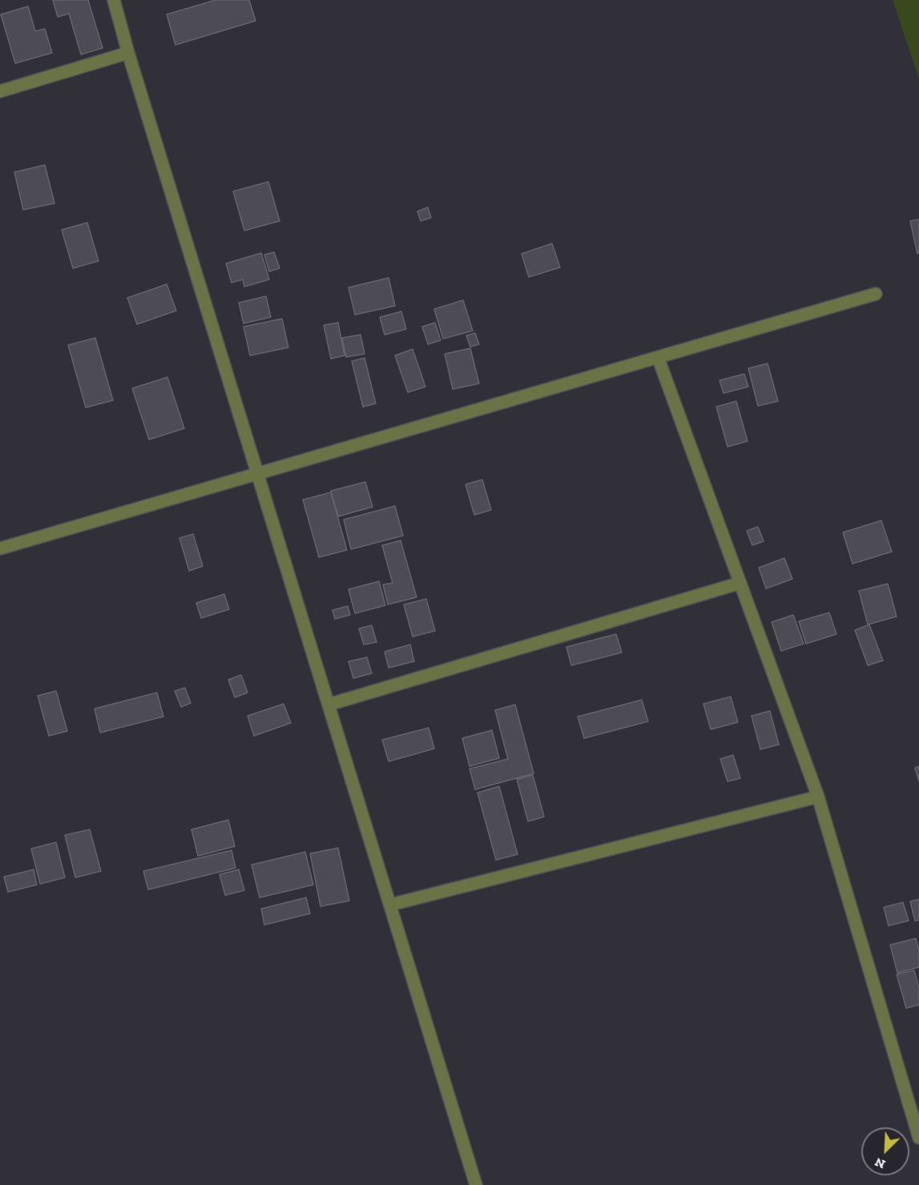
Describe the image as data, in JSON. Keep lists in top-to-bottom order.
{
  "north": "bottom left"
}
